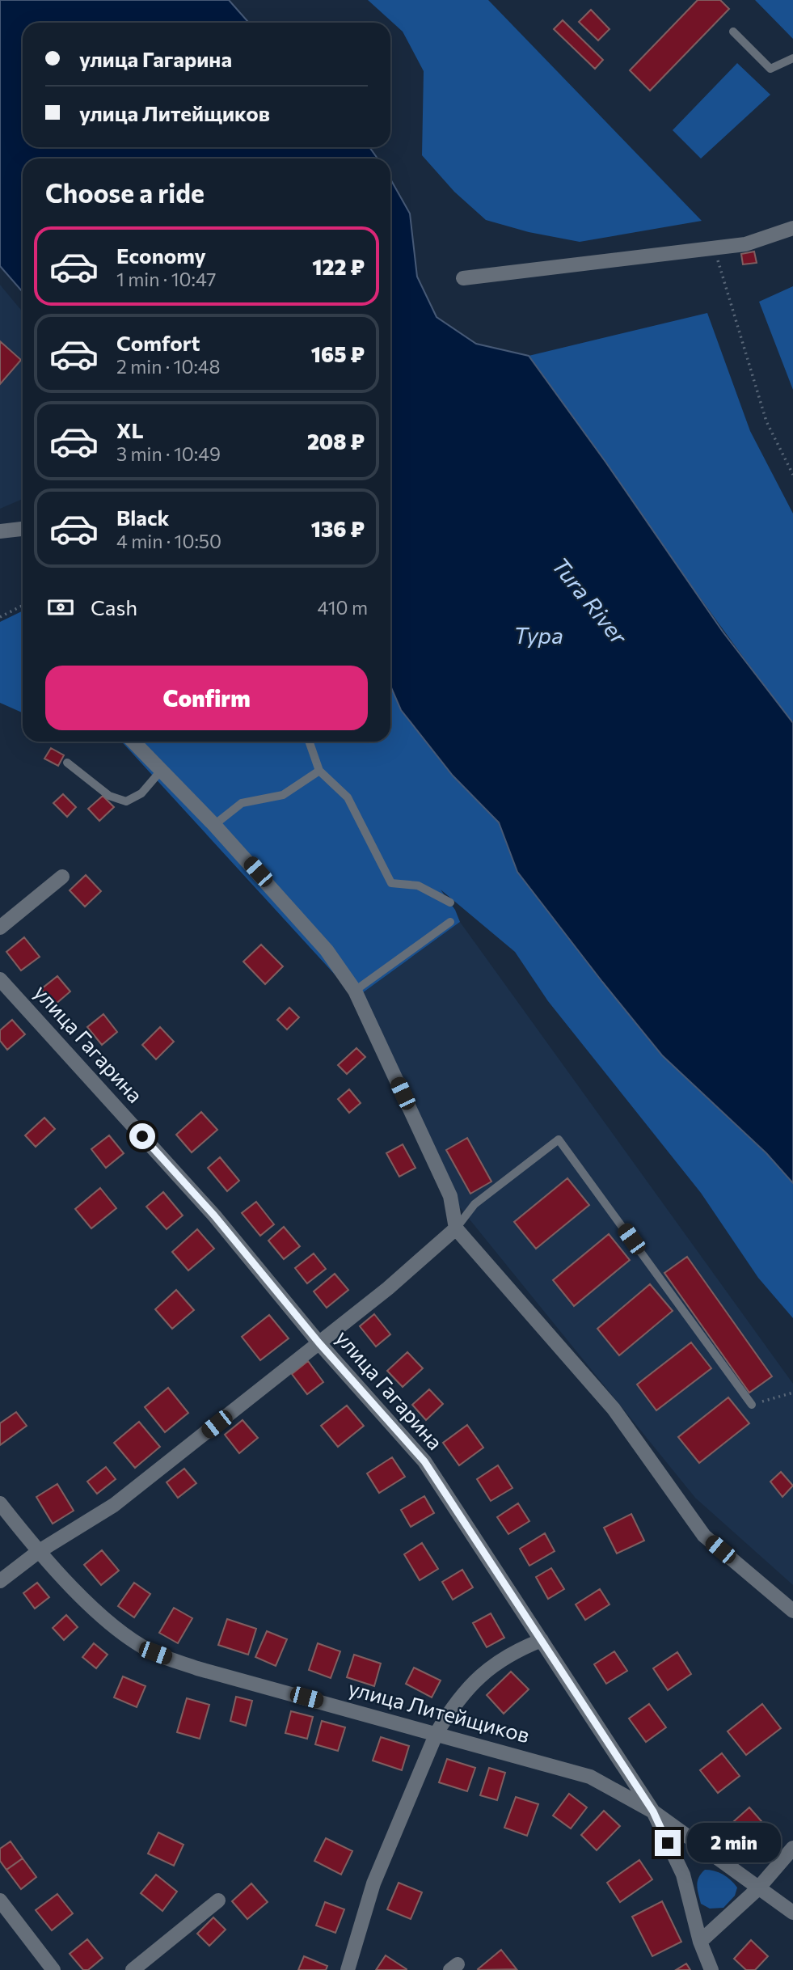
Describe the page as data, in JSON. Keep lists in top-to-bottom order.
{
  "streets": {
    "street": ["улица Гагарина", "улица Литейщиков"]
  },
  "crossings": [
    ["улица Гагарина", "улица Литейщиков"]
  ],
  "water": ["Tura River", "Тура"],
  "page": {
    "banner": ["улица Гагарина", "улица Литейщиков"],
    "heading": "Choose a ride",
    "list": [
      {
        "name": "Economy",
        "note": "1 min · 10:47",
        "value": "122 ₽"
      },
      {
        "name": "Comfort",
        "note": "2 min · 10:48",
        "value": "165 ₽"
      },
      {
        "name": "XL",
        "note": "3 min · 10:49",
        "value": "208 ₽"
      },
      {
        "name": "Black",
        "note": "4 min · 10:50",
        "value": "136 ₽"
      }
    ],
    "pay": ["Cash", "410 m"],
    "buttons": "Confirm",
    "bubble": "2 min"
  }
}
